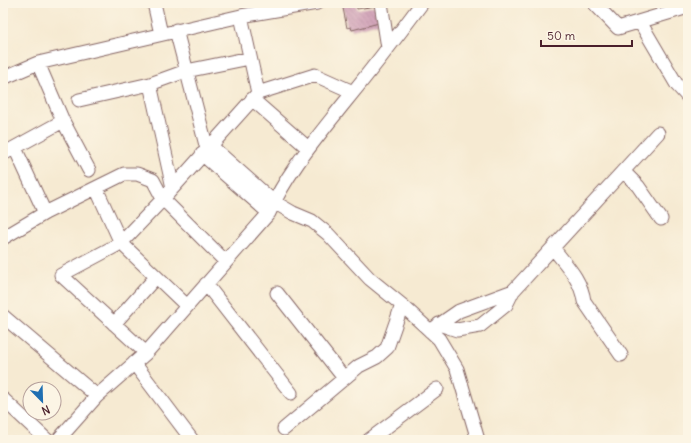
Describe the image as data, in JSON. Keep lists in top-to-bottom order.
{
  "scale_bar": "50 m",
  "north": "bottom right"
}
